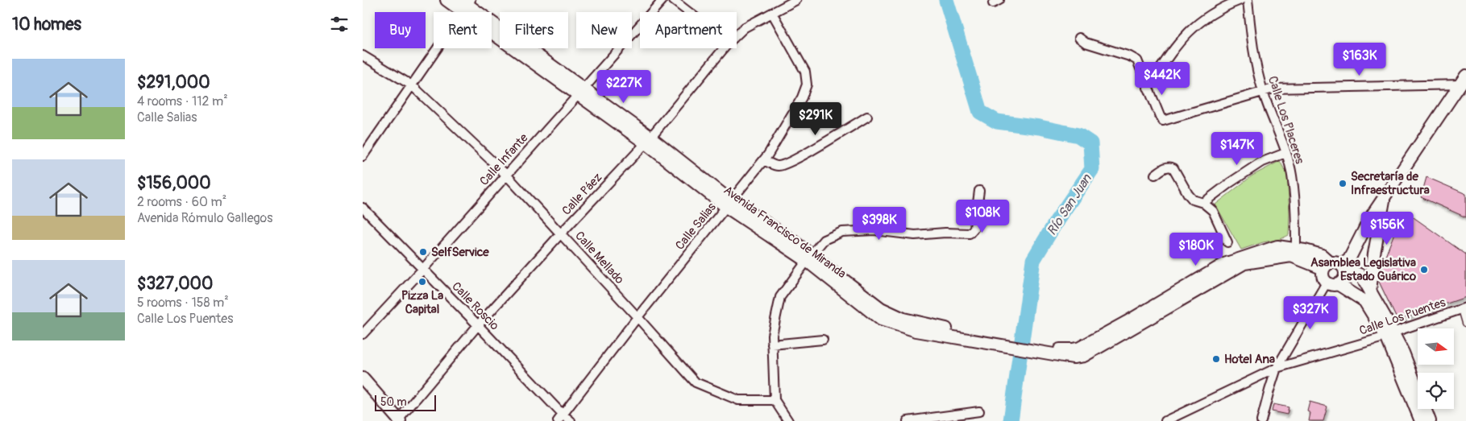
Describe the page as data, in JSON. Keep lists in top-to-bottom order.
{
  "streets": {
    "main road": ["Avenida Francisco de Miranda"],
    "street": [
      "Calle Los Placeres",
      "Calle Infante",
      "Calle Páez",
      "Calle Salias",
      "Calle Mellado",
      "Calle Roscio",
      "Calle Los Puentes"
    ]
  },
  "crossings": [
    ["Calle Los Placeres", "Avenida Francisco de Miranda"],
    ["Calle Infante", "Avenida Francisco de Miranda"],
    ["Calle Infante", "Calle Mellado"],
    ["Calle Infante", "Calle Roscio"],
    ["Calle Páez", "Calle Salias"],
    ["Calle Páez", "Avenida Francisco de Miranda"],
    ["Calle Páez", "Calle Mellado"],
    ["Calle Páez", "Calle Roscio"],
    ["Calle Salias", "Avenida Francisco de Miranda"],
    ["Calle Salias", "Calle Mellado"],
    ["Calle Salias", "Calle Roscio"]
  ],
  "water": ["Río San Juan"],
  "places": [
    "Secretaría de Infraestructura",
    "SelfService",
    "Asamblea Legislativa Estado Guárico",
    "Pizza La Capital",
    "Hotel Ana"
  ],
  "scale_bar": "50 m",
  "north": "right",
  "page": {
    "heading": "10 homes",
    "chip": [
      "Buy",
      "Rent",
      "Filters",
      "New",
      "Apartment"
    ],
    "price": [
      "$163K",
      "$442K",
      "$227K",
      "$291K",
      "$147K",
      "$108K",
      "$398K",
      "$156K",
      "$180K",
      "$327K"
    ],
    "list": [
      {
        "name": "$291,000",
        "note": "4 rooms · 112 m² · Calle Salias"
      },
      {
        "name": "$156,000",
        "note": "2 rooms · 60 m² · Avenida Rómulo Gallegos"
      },
      {
        "name": "$327,000",
        "note": "5 rooms · 158 m² · Calle Los Puentes"
      }
    ],
    "scale": "50 m"
  }
}
